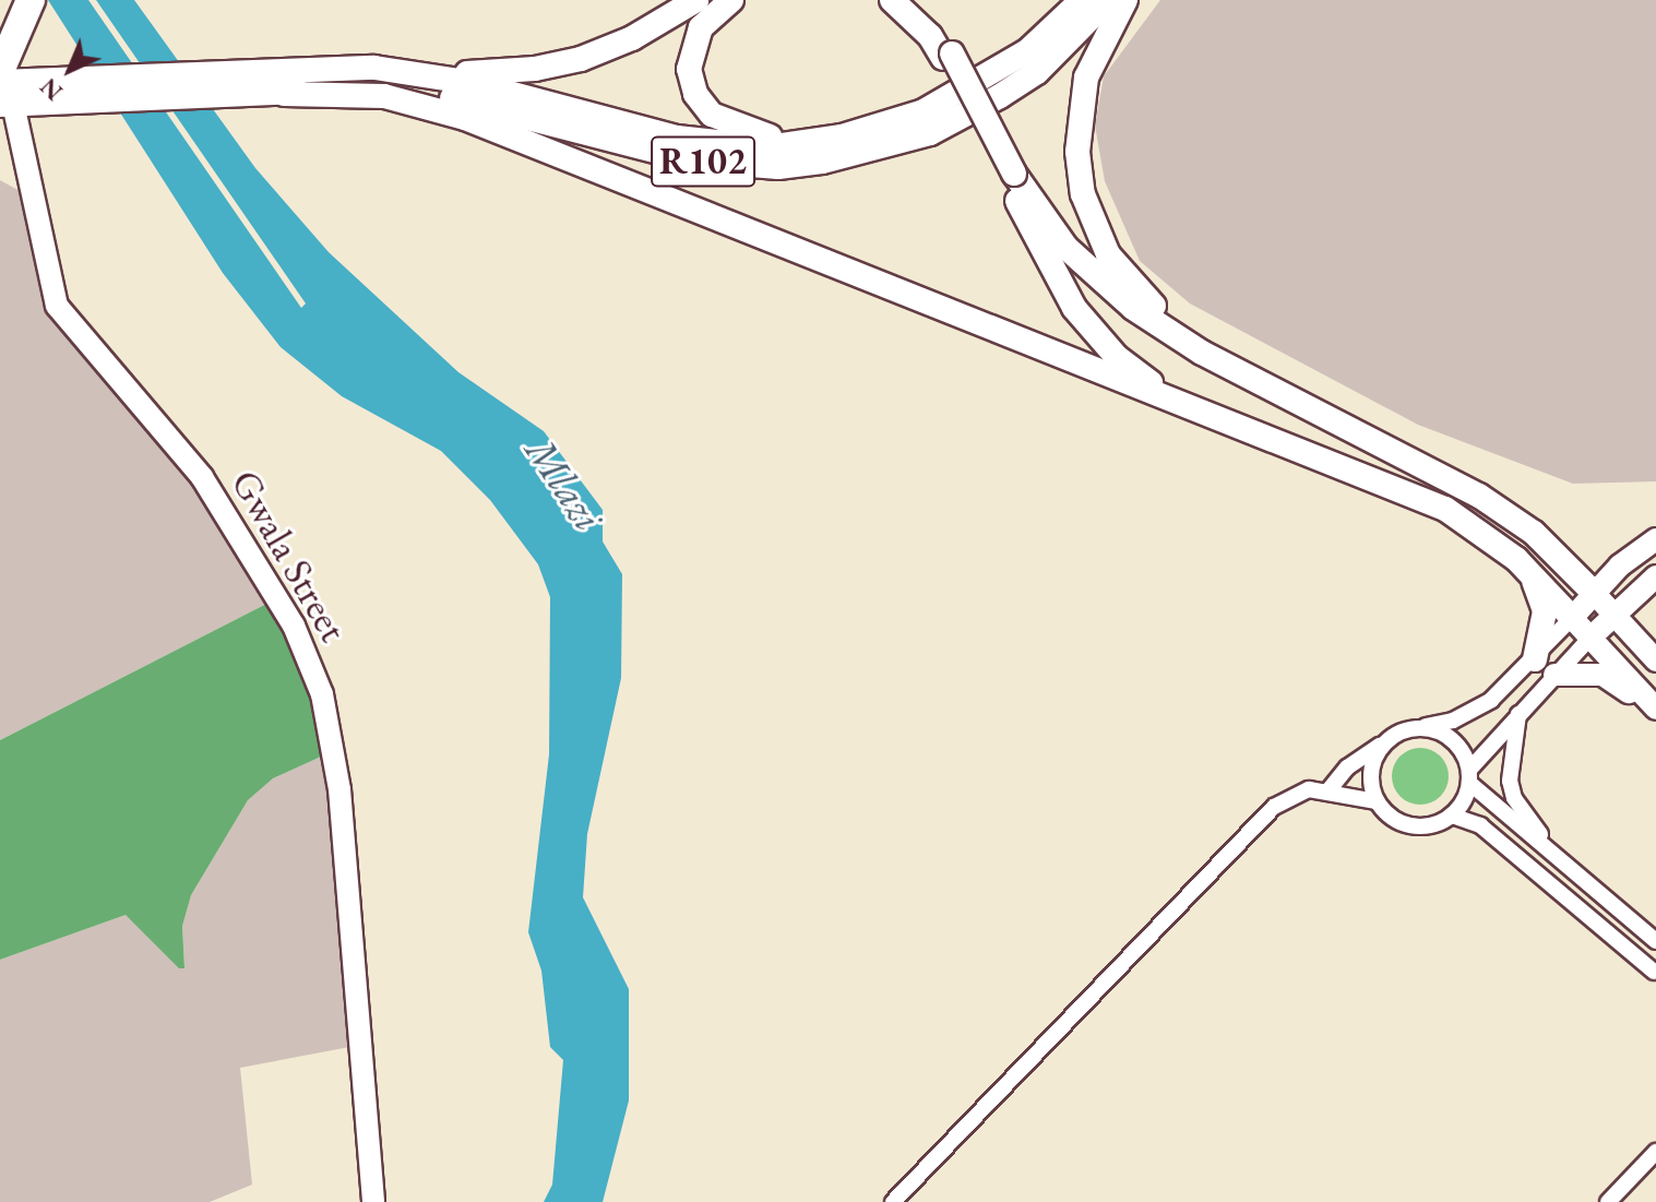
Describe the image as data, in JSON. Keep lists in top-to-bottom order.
{
  "streets": {
    "main road": ["R102"],
    "street": ["Gwala Street"]
  },
  "crossings": [
    ["R102", "Gwala Street"]
  ],
  "water": ["Mlazi"],
  "north": "bottom left"
}
